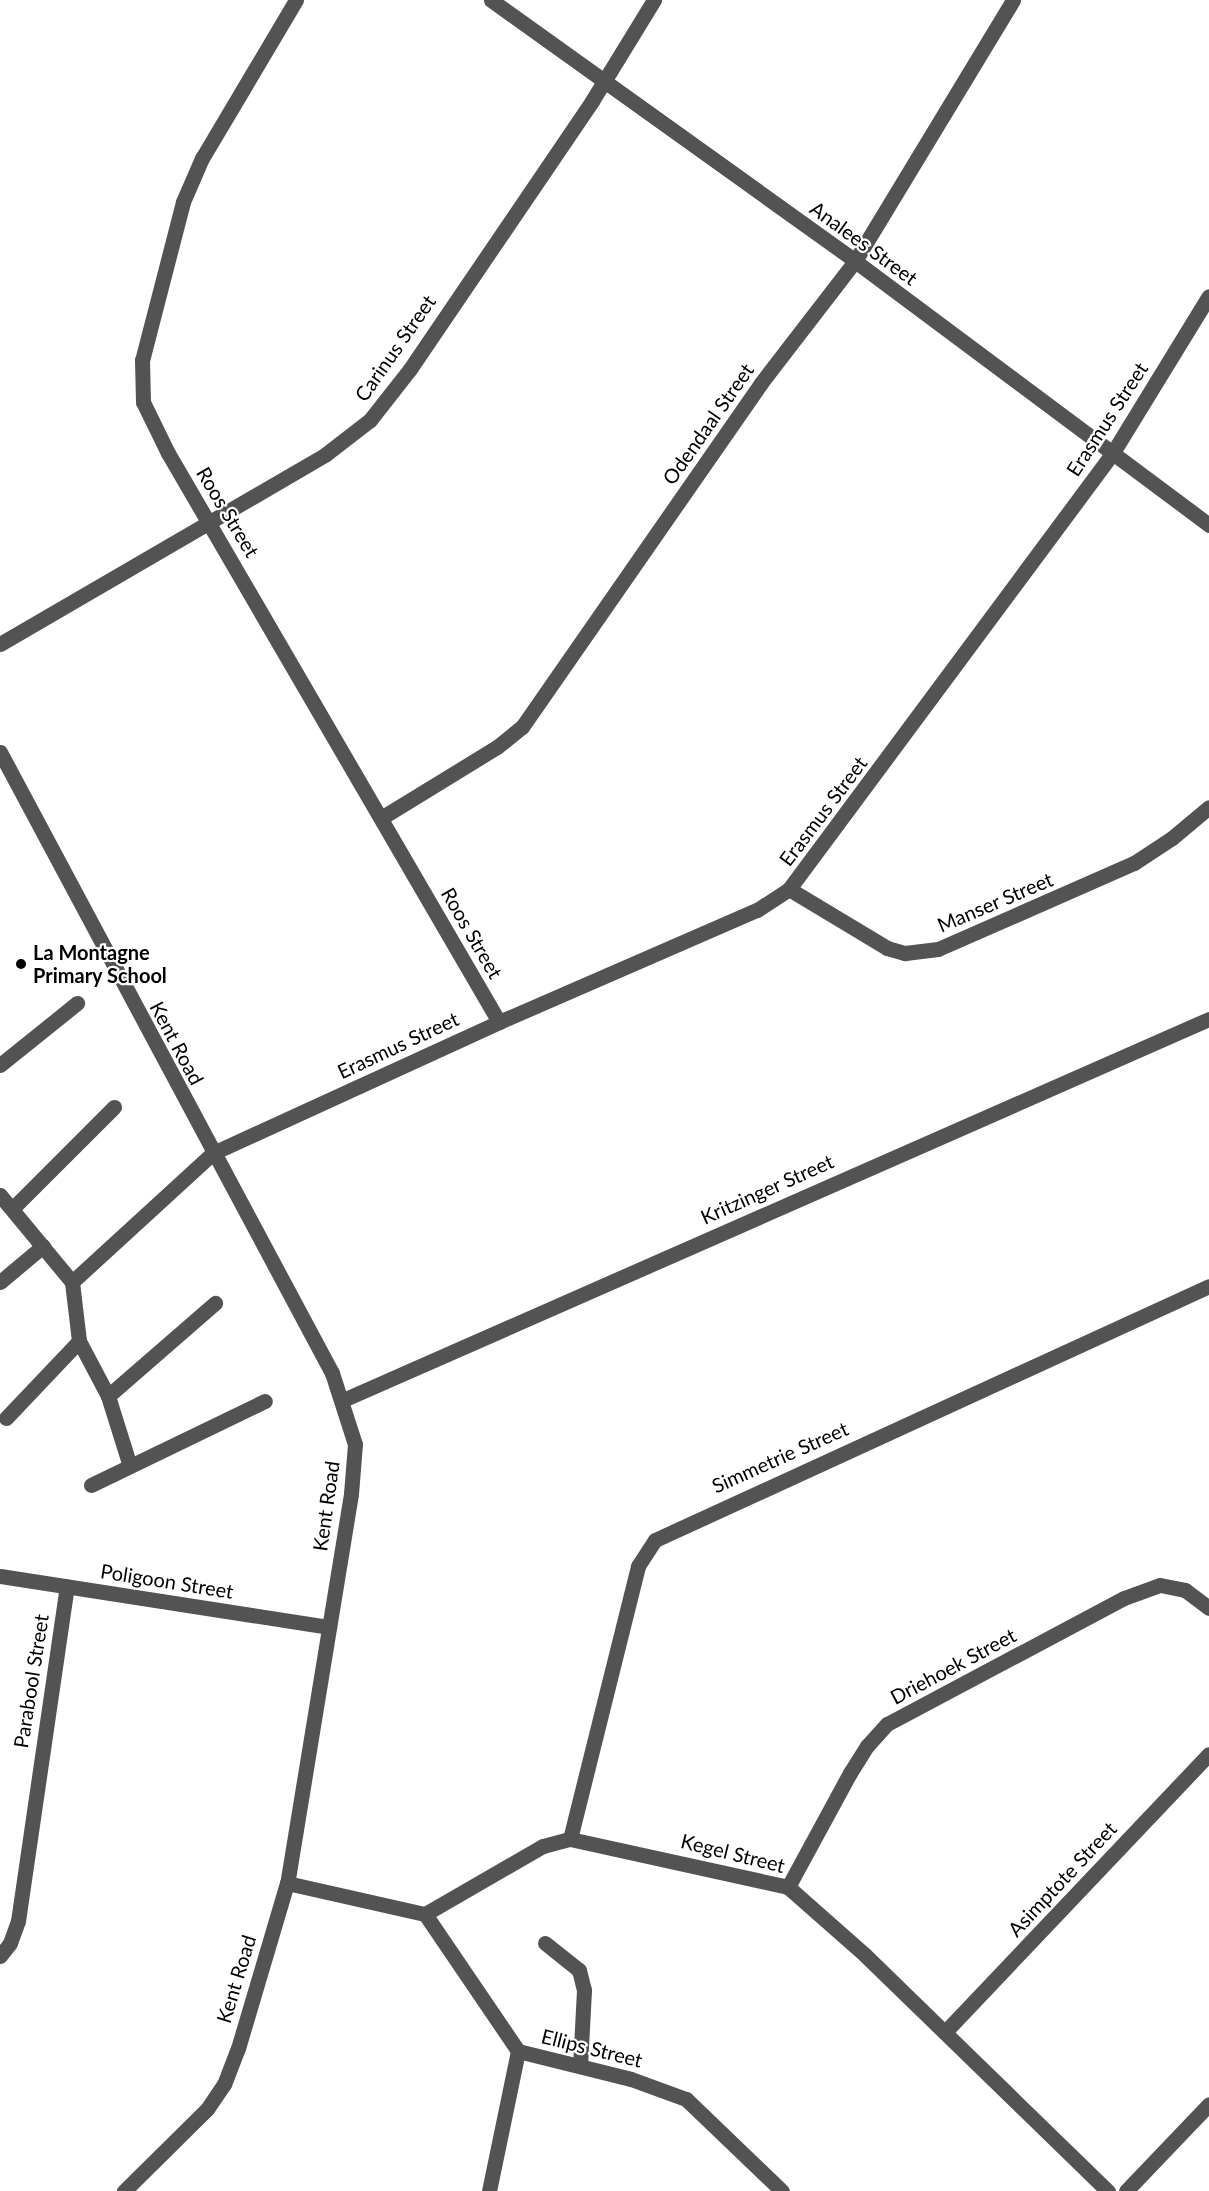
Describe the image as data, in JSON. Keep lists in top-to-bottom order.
{
  "streets": {
    "street": [
      "Analees Street",
      "Carinus Street",
      "Erasmus Street",
      "Odendaal Street",
      "Roos Street",
      "Manser Street",
      "Kent Road",
      "Kritzinger Street",
      "Simmetrie Street",
      "Poligoon Street",
      "Driehoek Street",
      "Parabool Street",
      "Kegel Street",
      "Asimptote Street",
      "Ellips Street"
    ]
  },
  "crossings": [
    ["Analees Street", "Carinus Street"],
    ["Analees Street", "Erasmus Street"],
    ["Analees Street", "Odendaal Street"],
    ["Carinus Street", "Roos Street"],
    ["Erasmus Street", "Roos Street"],
    ["Erasmus Street", "Manser Street"],
    ["Erasmus Street", "Kent Road"],
    ["Odendaal Street", "Roos Street"],
    ["Kent Road", "Kritzinger Street"],
    ["Kent Road", "Poligoon Street"],
    ["Simmetrie Street", "Kegel Street"],
    ["Poligoon Street", "Parabool Street"],
    ["Driehoek Street", "Kegel Street"],
    ["Kegel Street", "Asimptote Street"],
    ["Kegel Street", "Ellips Street"]
  ],
  "places": ["La Montagne Primary School"]
}
